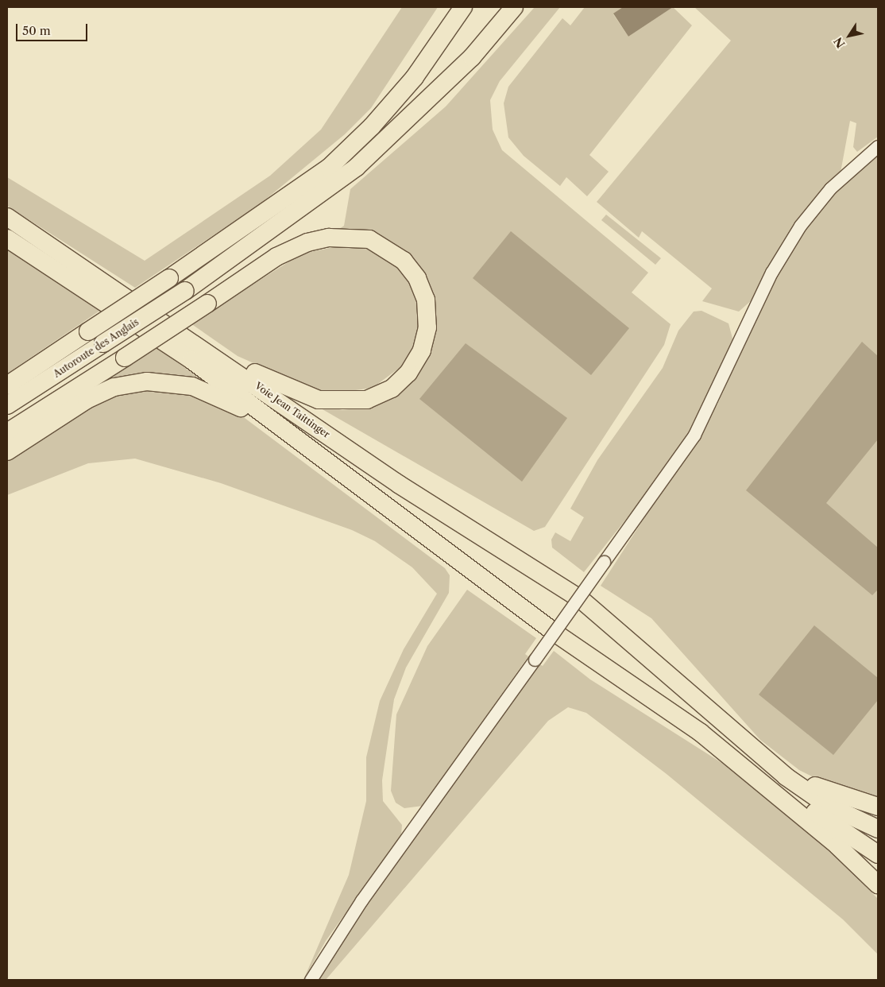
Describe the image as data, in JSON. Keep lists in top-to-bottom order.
{
  "streets": {
    "highway": ["Autoroute des Anglais", "Voie Jean Taittinger"]
  },
  "scale_bar": "50 m",
  "north": "bottom left"
}
